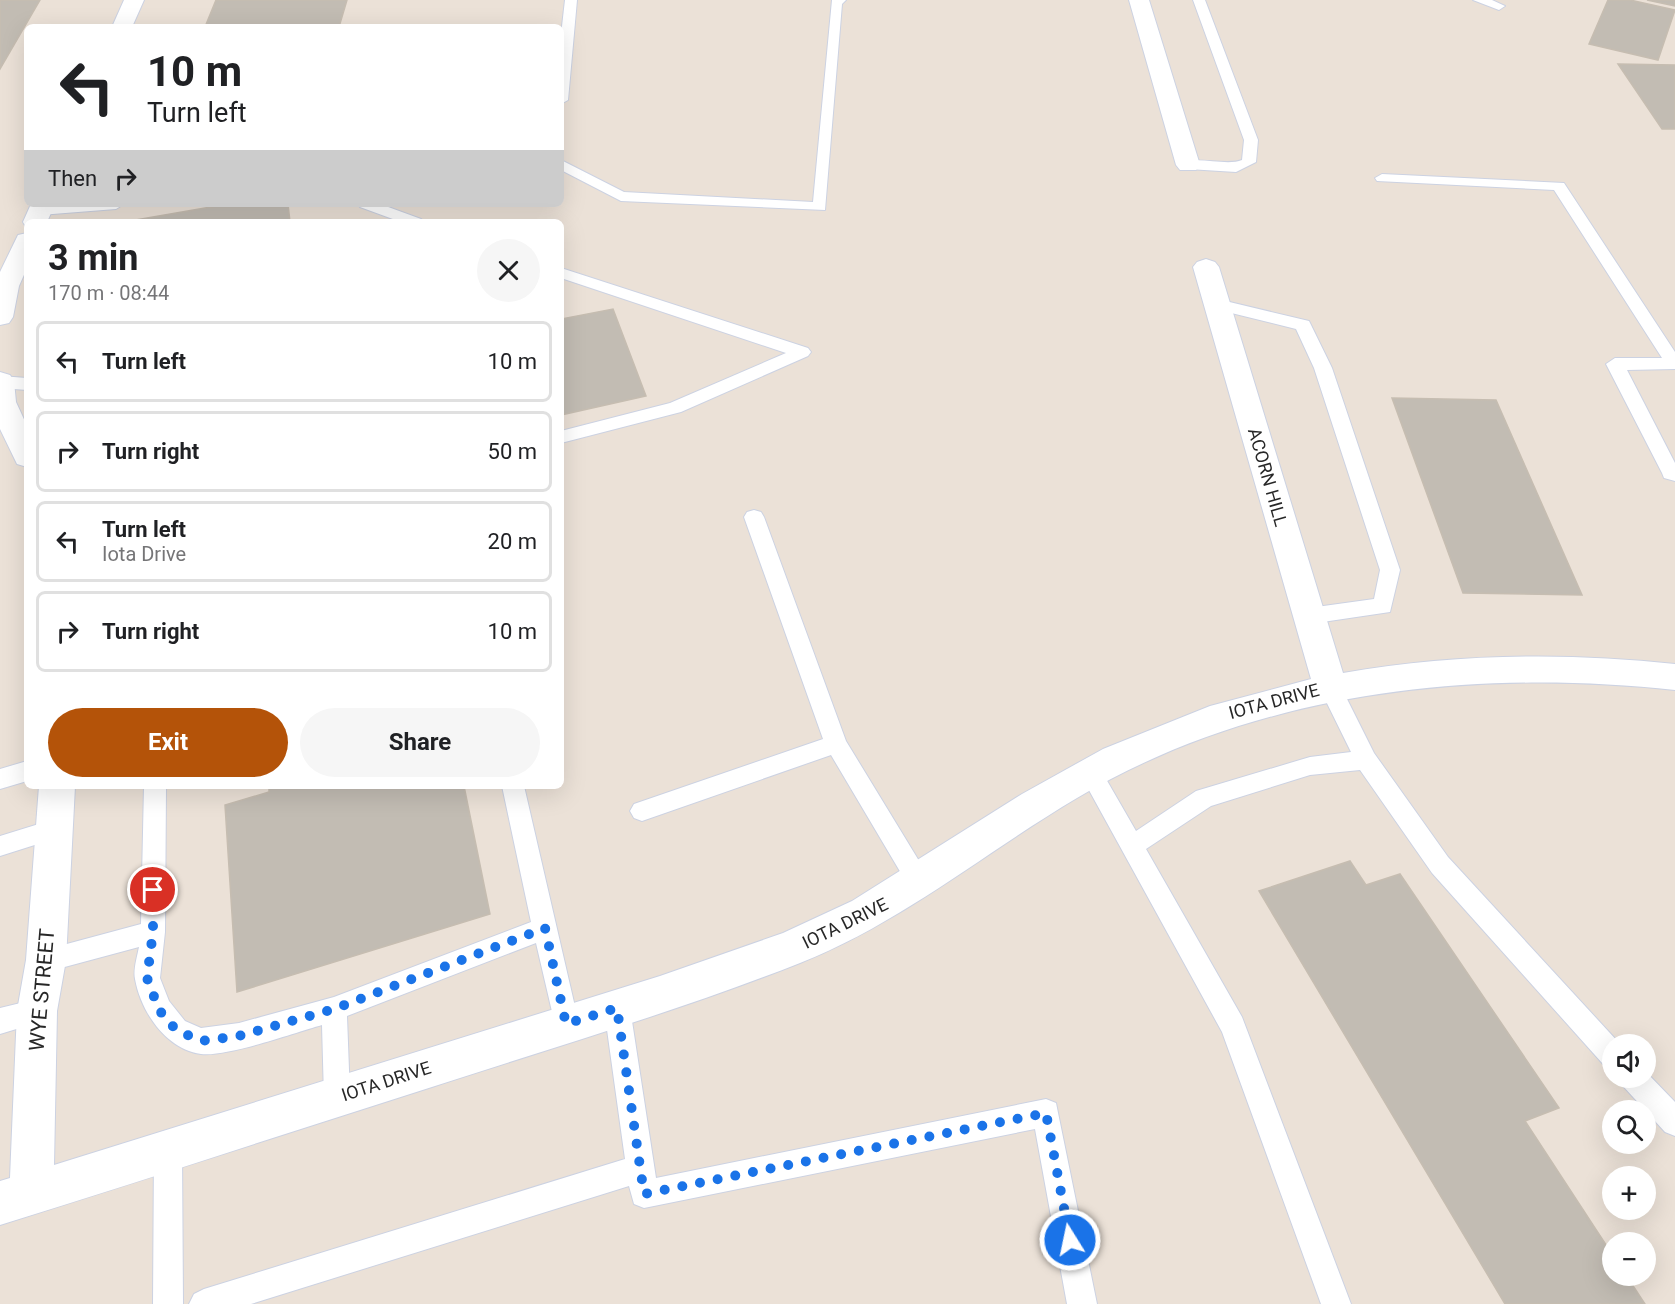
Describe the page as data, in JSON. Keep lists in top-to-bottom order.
{
  "streets": {
    "street": ["ACORN HILL", "IOTA DRIVE", "WYE STREET"]
  },
  "crossings": [
    ["ACORN HILL", "IOTA DRIVE"],
    ["IOTA DRIVE", "WYE STREET"]
  ],
  "page": {
    "turn": ["10 m", "Turn left"],
    "then": "Then",
    "heading": ["3 min", "170 m · 08:44"],
    "list": [
      {
        "name": "Turn left",
        "value": "10 m"
      },
      {
        "name": "Turn right",
        "value": "50 m"
      },
      {
        "name": "Turn left",
        "note": "Iota Drive",
        "value": "20 m"
      },
      {
        "name": "Turn right",
        "value": "10 m"
      }
    ],
    "buttons": ["Exit", "Share"],
    "map_buttons": ["+", "−"]
  }
}
